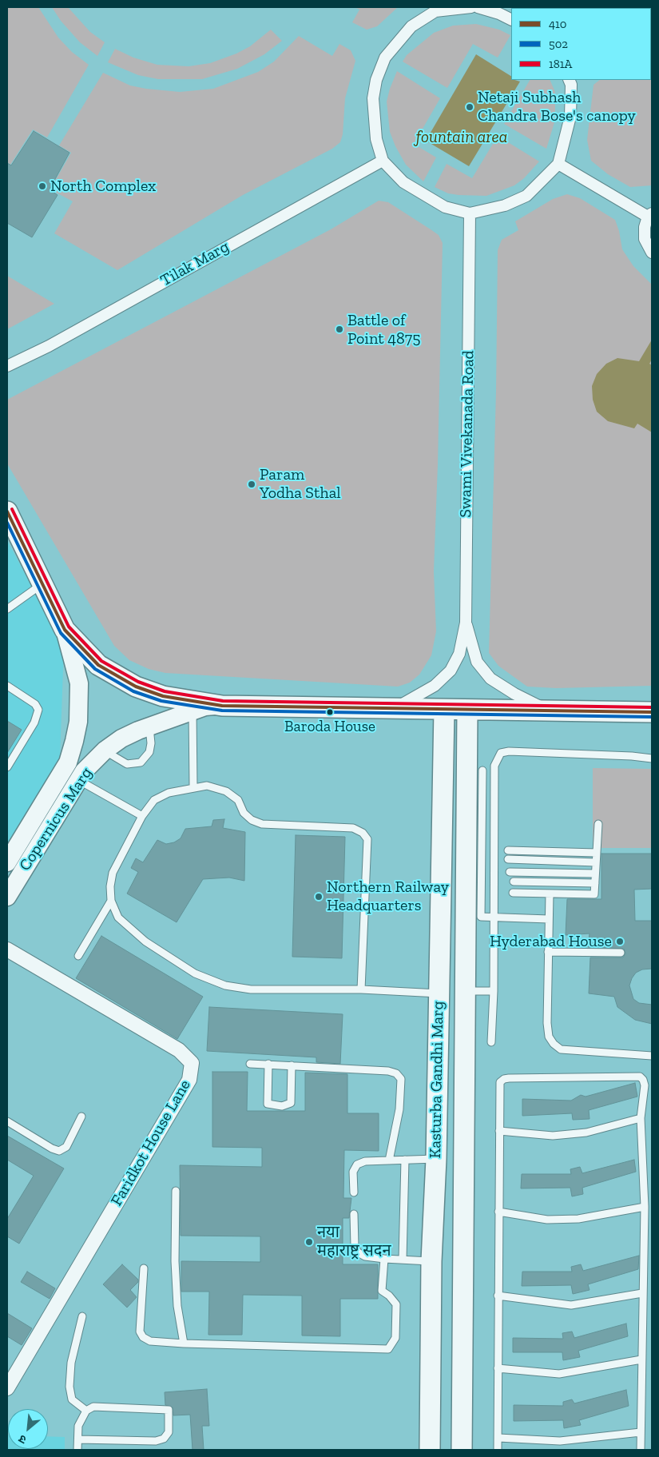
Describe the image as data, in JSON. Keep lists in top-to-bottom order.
{
  "streets": {
    "main road": ["Kasturba Gandhi Marg"],
    "street": [
      "Tilak Marg",
      "Swami Vivekanada Road",
      "Copernicus Marg",
      "Faridkot House Lane"
    ]
  },
  "water": ["fountain area"],
  "places": [
    "Netaji Subhash Chandra Bose's canopy",
    "North Complex",
    "Battle of Point 4875",
    "Param Yodha Sthal",
    "Baroda House",
    "Northern Railway Headquarters",
    "Hyderabad House",
    "नया महाराष्ट्र सदन"
  ],
  "lines": ["transit line 181A", "transit line 410", "transit line 502"],
  "legend": ["410", "502", "181A"],
  "north": "bottom left"
}
